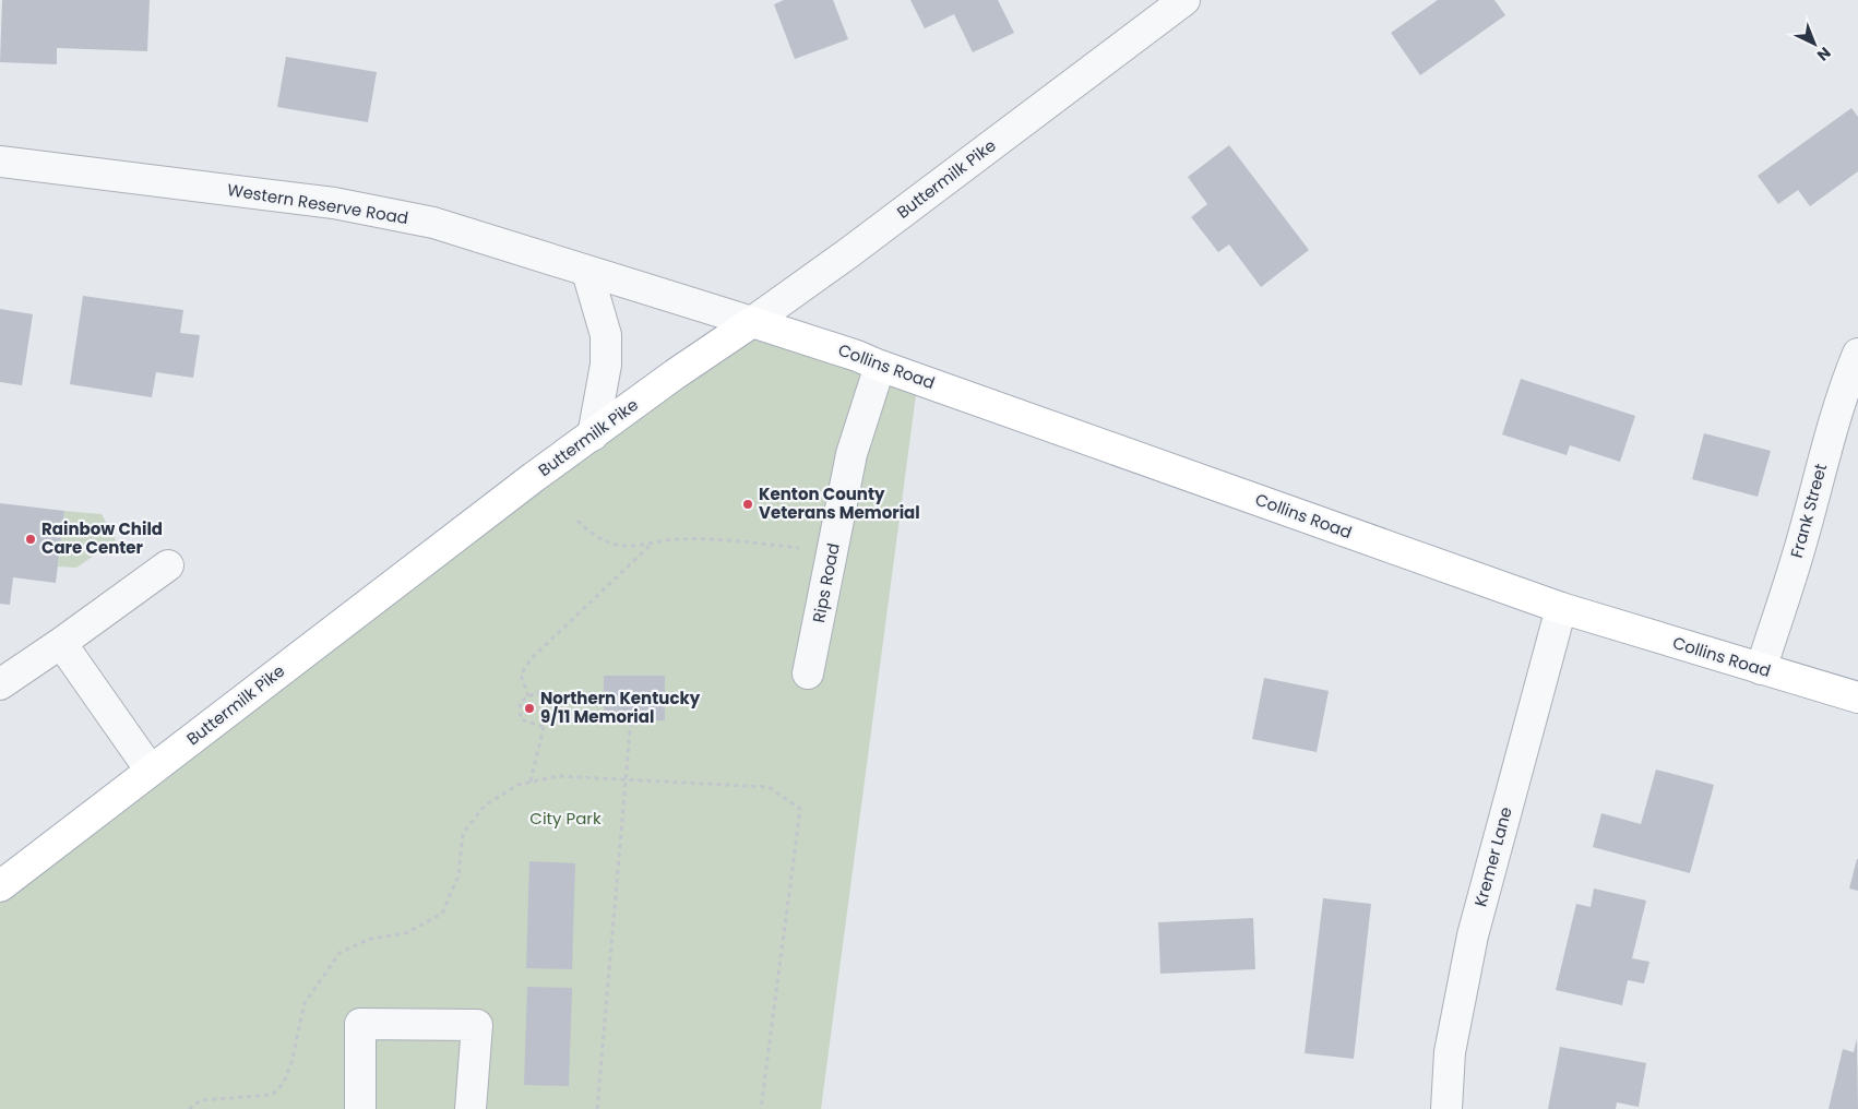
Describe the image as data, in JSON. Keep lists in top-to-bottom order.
{
  "streets": {
    "main road": ["Buttermilk Pike", "Collins Road"],
    "street": [
      "Western Reserve Road",
      "Frank Street",
      "Rips Road",
      "Kremer Lane"
    ]
  },
  "crossings": [
    ["Buttermilk Pike", "Western Reserve Road"],
    ["Buttermilk Pike", "Collins Road"],
    ["Western Reserve Road", "Collins Road"],
    ["Collins Road", "Frank Street"],
    ["Collins Road", "Rips Road"],
    ["Collins Road", "Kremer Lane"]
  ],
  "parks": ["City Park"],
  "places": ["Kenton County Veterans Memorial", "Rainbow Child Care Center", "Northern Kentucky 9/11 Memorial"],
  "north": "bottom right"
}
